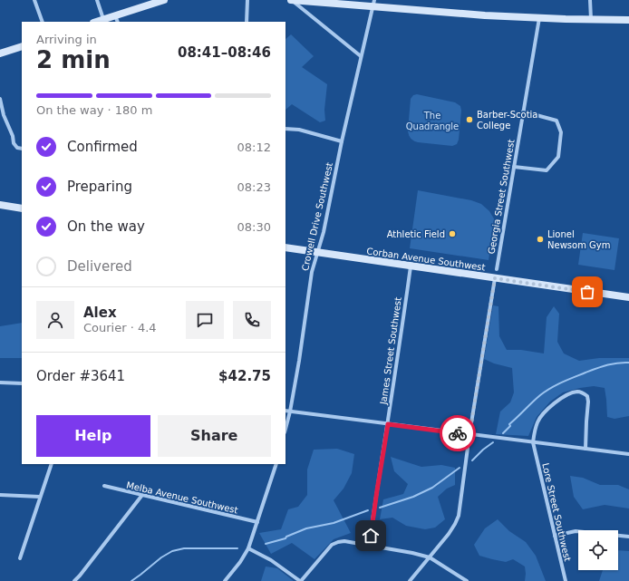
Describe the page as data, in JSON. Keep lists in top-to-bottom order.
{
  "streets": {
    "main road": ["Corban Avenue Southwest"],
    "street": [
      "Georgia Street Southwest",
      "Crowell Drive Southwest",
      "James Street Southwest",
      "Melba Avenue Southwest",
      "Lore Street Southwest"
    ]
  },
  "crossings": [
    ["Crowell Drive Southwest", "Corban Avenue Southwest"],
    ["Corban Avenue Southwest", "James Street Southwest"]
  ],
  "parks": ["The Quadrangle"],
  "places": ["Barber-Scotia College", "Athletic Field", "Lionel Newsom Gym"],
  "page": {
    "heading": ["2 min", "Arriving in", "08:41–08:46"],
    "panel": [
      "Alex",
      "Courier · 4.4",
      "Order #3641",
      "$42.75"
    ],
    "bar": "On the way · 180 m",
    "list": [
      ["Confirmed", "08:12"],
      ["Preparing", "08:23"],
      ["On the way", "08:30"],
      "Delivered"
    ],
    "buttons": ["Help", "Share"]
  }
}
